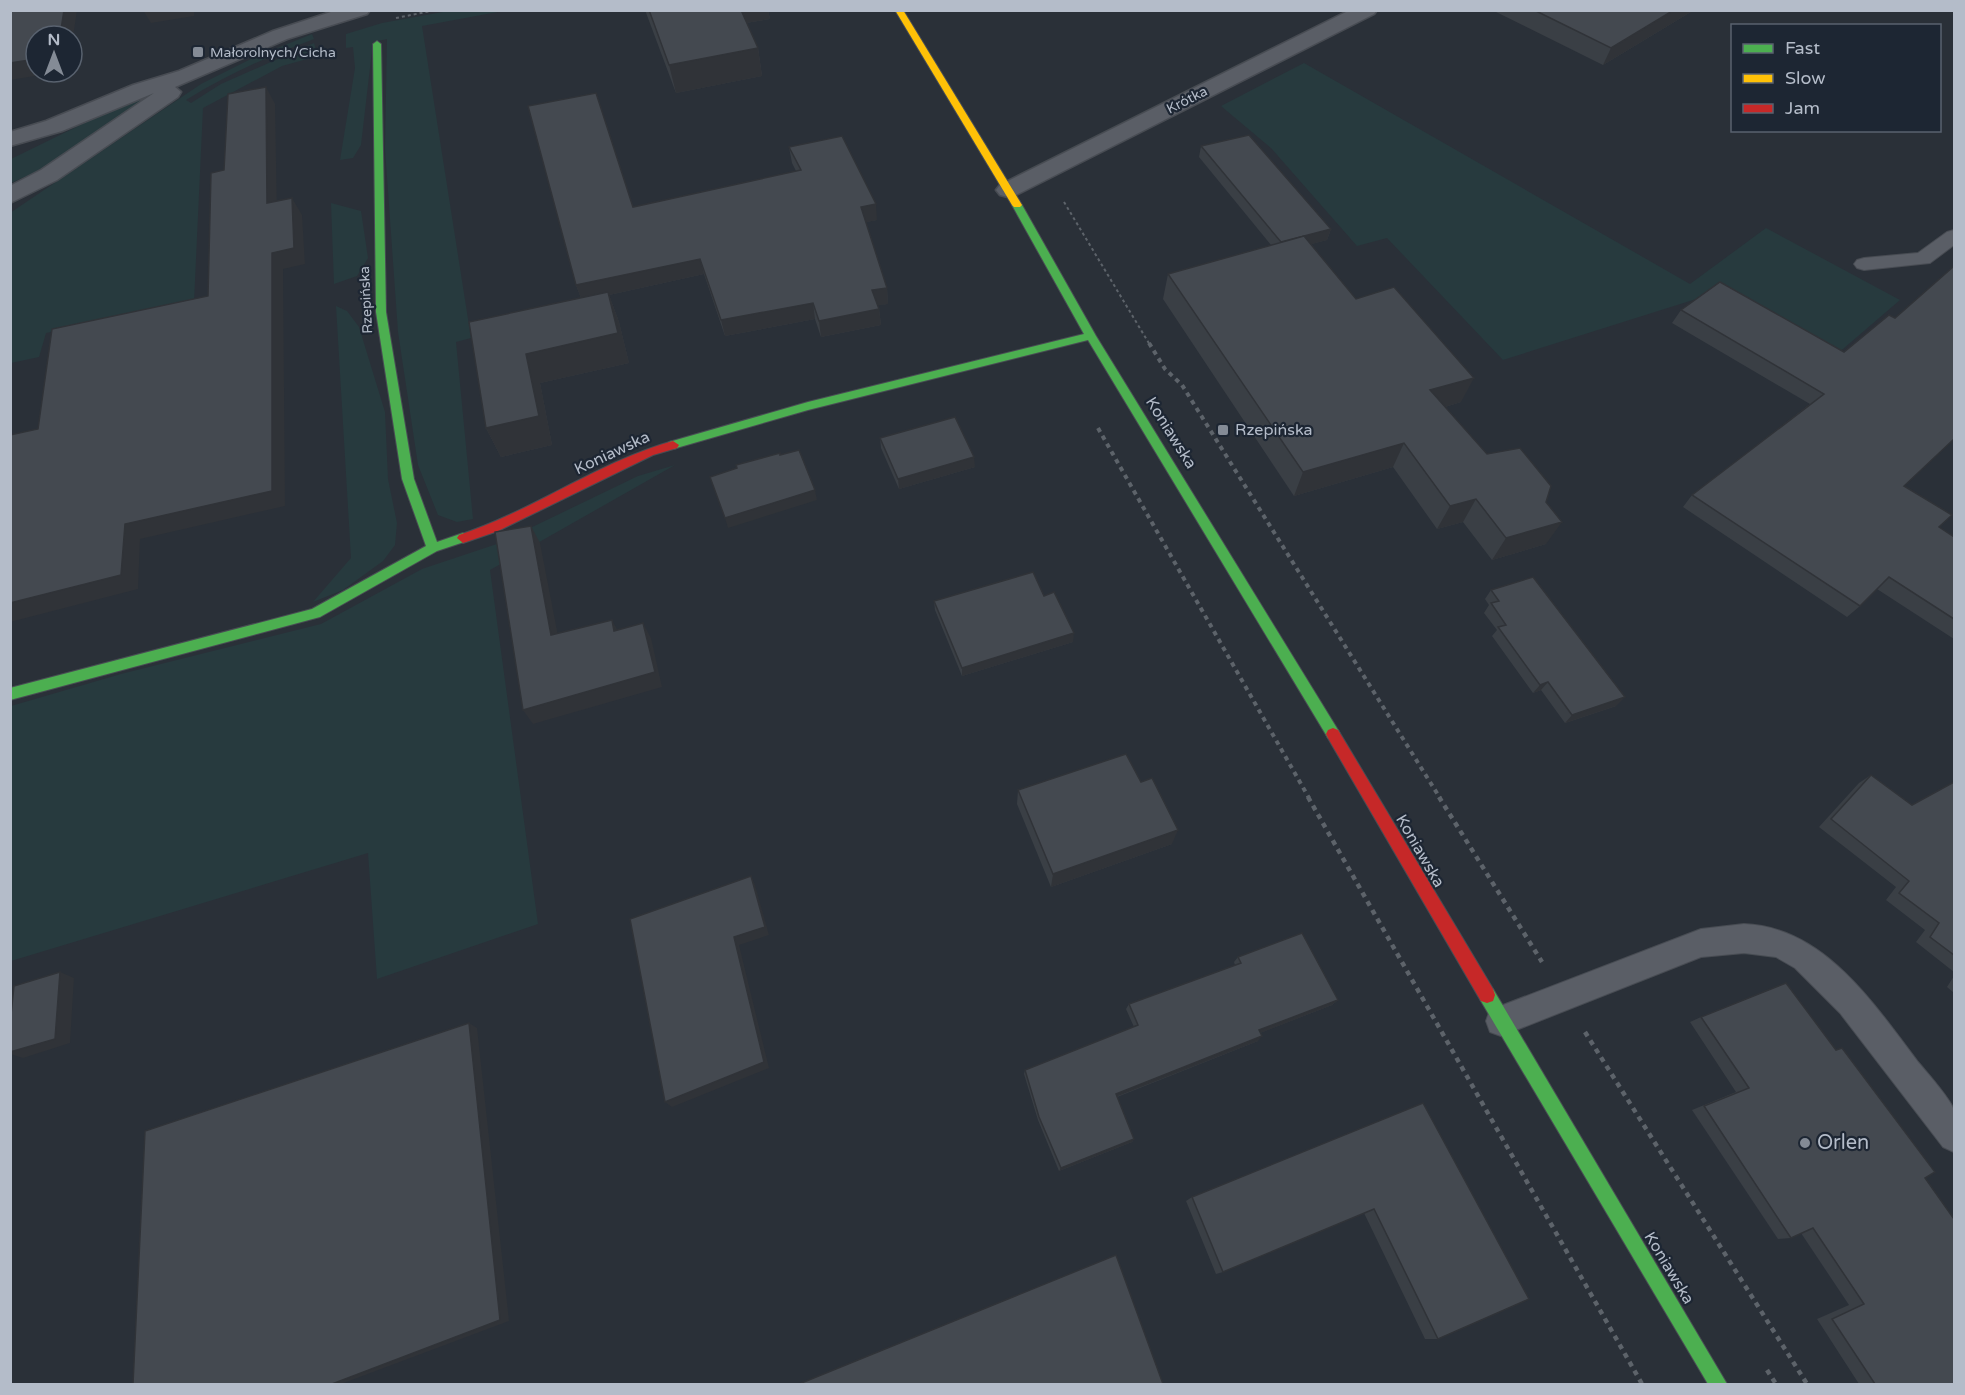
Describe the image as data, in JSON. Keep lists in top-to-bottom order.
{
  "streets": {
    "street": ["Krótka", "Rzepińska", "Koniawska"]
  },
  "crossings": [
    ["Krótka", "Koniawska"],
    ["Rzepińska", "Koniawska"]
  ],
  "places": {
    "transit": ["Małorolnych/Cicha", "Rzepińska"],
    "other": ["Orlen"]
  },
  "legend": ["Fast", "Slow", "Jam"],
  "north": "top"
}
